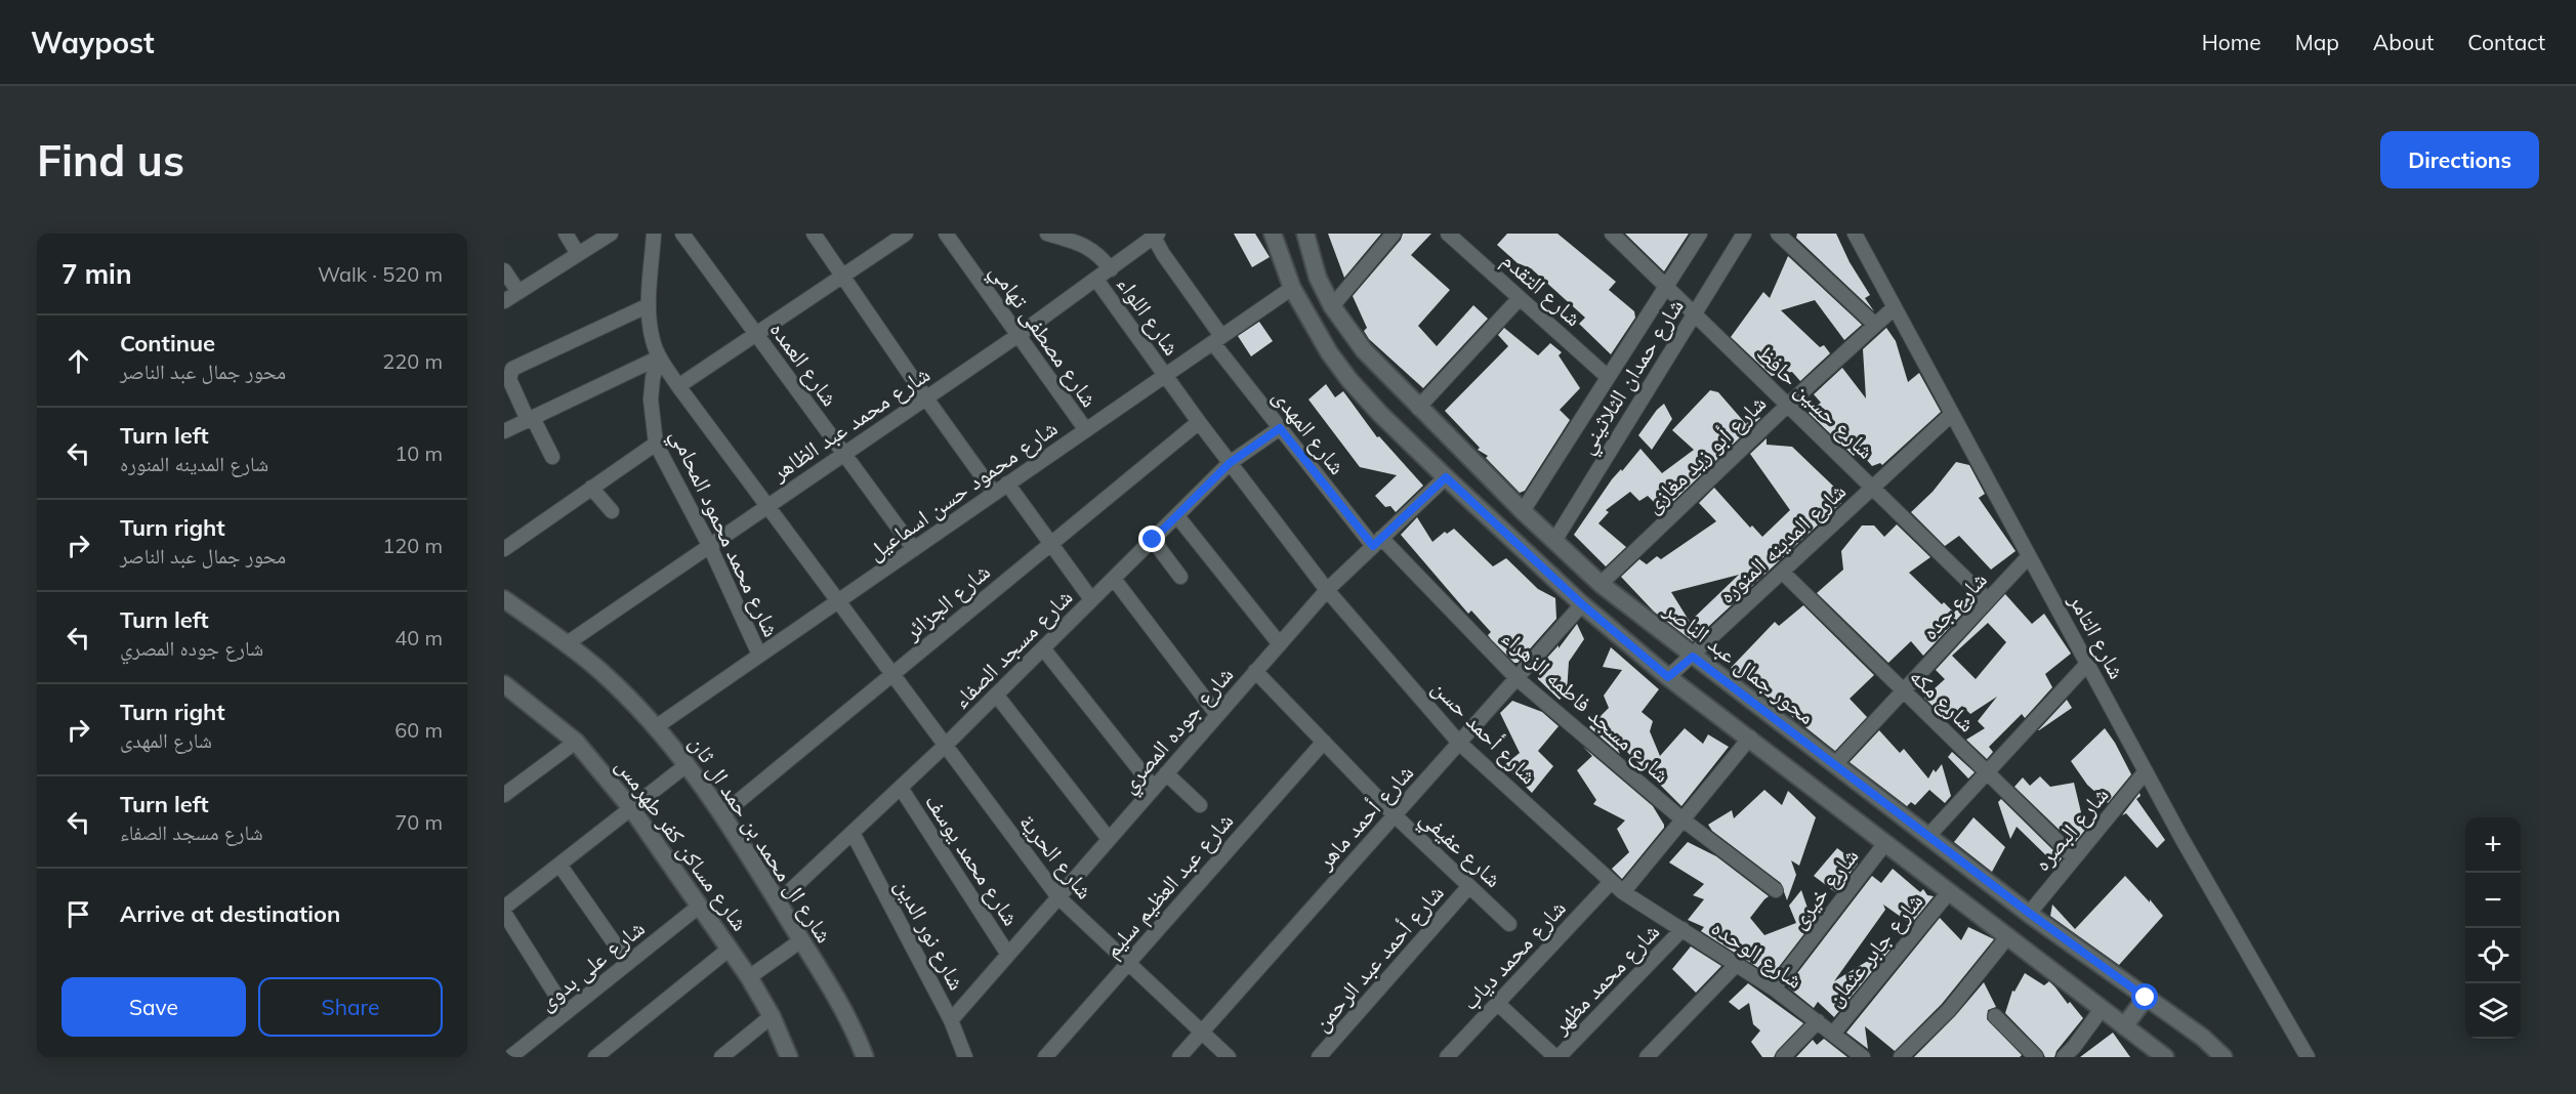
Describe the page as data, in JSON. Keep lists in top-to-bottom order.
{
  "streets": {
    "street": [
      "شارع التقدم",
      "شارع اللواء",
      "شارع مصطفى تهامي",
      "شارع العمده",
      "شارع حمدان الثلاثيني",
      "شارع حسين حافظ",
      "شارع محمد عبد الظاهر",
      "شارع المهدى",
      "شارع أبو زيد مغازى",
      "شارع محمود حسن اسماعيل",
      "شارع محمد محمود المحامي",
      "شارع المدينه المنوره",
      "شارع الجزائر",
      "شارع جده",
      "شارع التامر",
      "شارع مسجد الصفاء",
      "محور جمال عبد الناصر",
      "شارع مكه",
      "شارع مسجد فاطمه الزهراء",
      "شارع جوده المصري",
      "شارع أحمد حسن",
      "شارع أحمد ماهر",
      "شارع البصره",
      "شارع ال محمد بن حمد ال ثان",
      "شارع مساكن كفر طهرمس",
      "شارع عفيفي",
      "شارع الحرية",
      "شارع محمد يوسف",
      "شارع عبد العظيم سليم",
      "شارع خيرى",
      "شارع نور الدين",
      "شارع جابر عثمان",
      "شارع الوحده",
      "شارع محمد دياب",
      "شارع أحمد عبد الرحمن",
      "شارع على بدوى",
      "شارع محمد مظهر"
    ]
  },
  "crossings": [
    ["شارع التقدم", "شارع حمدان الثلاثيني"],
    ["شارع اللواء", "شارع محمد عبد الظاهر"],
    ["شارع اللواء", "شارع محمود حسن اسماعيل"],
    ["شارع اللواء", "شارع الجزائر"],
    ["شارع اللواء", "شارع مسجد الصفاء"],
    ["شارع اللواء", "شارع أحمد حسن"],
    ["شارع مصطفى تهامي", "شارع محمد عبد الظاهر"],
    ["شارع مصطفى تهامي", "شارع محمود حسن اسماعيل"],
    ["شارع العمده", "شارع محمد عبد الظاهر"],
    ["شارع العمده", "شارع محمود حسن اسماعيل"],
    ["شارع حمدان الثلاثيني", "شارع حسين حافظ"],
    ["شارع حمدان الثلاثيني", "محور جمال عبد الناصر"],
    ["شارع حسين حافظ", "شارع أبو زيد مغازى"],
    ["شارع حسين حافظ", "شارع المدينه المنوره"],
    ["شارع حسين حافظ", "شارع جده"],
    ["شارع محمد عبد الظاهر", "شارع المهدى"],
    ["شارع محمد عبد الظاهر", "شارع محمد محمود المحامي"],
    ["شارع محمد عبد الظاهر", "شارع ال محمد بن حمد ال ثان"],
    ["شارع محمد عبد الظاهر", "شارع الحرية"],
    ["شارع المهدى", "شارع محمود حسن اسماعيل"],
    ["شارع المهدى", "شارع مسجد الصفاء"],
    ["شارع المهدى", "شارع مسجد فاطمه الزهراء"],
    ["شارع المهدى", "شارع جوده المصري"],
    ["شارع أبو زيد مغازى", "شارع التامر"],
    ["شارع أبو زيد مغازى", "محور جمال عبد الناصر"],
    ["شارع محمود حسن اسماعيل", "شارع محمد محمود المحامي"],
    ["شارع محمود حسن اسماعيل", "شارع ال محمد بن حمد ال ثان"],
    ["شارع محمود حسن اسماعيل", "شارع الحرية"],
    ["شارع محمد محمود المحامي", "شارع الحرية"],
    ["شارع المدينه المنوره", "شارع التامر"],
    ["شارع المدينه المنوره", "محور جمال عبد الناصر"],
    ["شارع المدينه المنوره", "شارع مكه"],
    ["شارع الجزائر", "شارع ال محمد بن حمد ال ثان"],
    ["شارع الجزائر", "شارع الحرية"],
    ["شارع جده", "شارع التامر"],
    ["شارع جده", "محور جمال عبد الناصر"],
    ["شارع جده", "شارع مكه"],
    ["شارع التامر", "شارع البصره"],
    ["شارع مسجد الصفاء", "شارع أحمد حسن"],
    ["شارع مسجد الصفاء", "شارع ال محمد بن حمد ال ثان"],
    ["شارع مسجد الصفاء", "شارع الحرية"],
    ["شارع مسجد الصفاء", "شارع محمد يوسف"],
    ["شارع مسجد الصفاء", "شارع نور الدين"],
    ["محور جمال عبد الناصر", "شارع البصره"],
    ["شارع مكه", "شارع البصره"],
    ["شارع مسجد فاطمه الزهراء", "شارع جوده المصري"],
    ["شارع مسجد فاطمه الزهراء", "شارع أحمد ماهر"],
    ["شارع جوده المصري", "شارع أحمد حسن"],
    ["شارع جوده المصري", "شارع عفيفي"],
    ["شارع جوده المصري", "شارع الحرية"],
    ["شارع جوده المصري", "شارع محمد يوسف"],
    ["شارع جوده المصري", "شارع نور الدين"],
    ["شارع أحمد حسن", "شارع أحمد ماهر"],
    ["شارع أحمد حسن", "شارع الوحده"],
    ["شارع أحمد حسن", "شارع محمد دياب"],
    ["شارع أحمد ماهر", "شارع عفيفي"],
    ["شارع أحمد ماهر", "شارع الحرية"],
    ["شارع مساكن كفر طهرمس", "شارع على بدوى"],
    ["شارع عفيفي", "شارع عبد العظيم سليم"],
    ["شارع عفيفي", "شارع أحمد عبد الرحمن"],
    ["شارع الحرية", "شارع عبد العظيم سليم"],
    ["شارع خيرى", "شارع الوحده"],
    ["شارع جابر عثمان", "شارع الوحده"],
    ["شارع الوحده", "شارع محمد مظهر"]
  ],
  "page": {
    "header": "Waypost",
    "nav": [
      "Home",
      "Map",
      "About",
      "Contact"
    ],
    "buttons": [
      "Directions",
      ["Save", "Share"]
    ],
    "title": "Find us",
    "heading": ["7 min", "Walk · 520 m"],
    "list": [
      ["Continue", "محور جمال عبد الناصر", "220 m"],
      ["Turn left", "شارع المدينه المنوره", "10 m"],
      ["Turn right", "محور جمال عبد الناصر", "120 m"],
      ["Turn left", "شارع جوده المصري", "40 m"],
      ["Turn right", "شارع المهدى", "60 m"],
      ["Turn left", "شارع مسجد الصفاء", "70 m"],
      "Arrive at destination"
    ],
    "map_buttons": ["+", "−"]
  }
}
